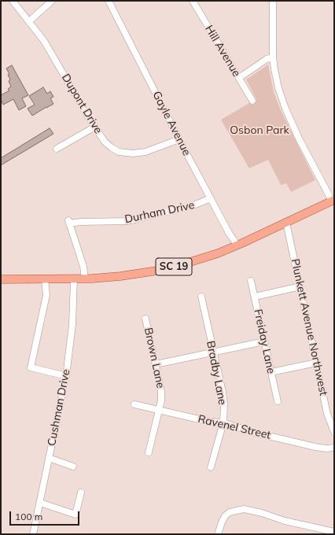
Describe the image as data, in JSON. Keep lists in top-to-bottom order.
{
  "streets": {
    "main road": ["SC 19"],
    "street": [
      "Hill Avenue",
      "Dupont Drive",
      "Gayle Avenue",
      "Durham Drive",
      "Plunkett Avenue Northwest",
      "Freiday Lane",
      "Brown Lane",
      "Bradby Lane",
      "Cushman Drive",
      "Ravenel Street"
    ]
  },
  "crossings": [
    ["Dupont Drive", "Gayle Avenue"],
    ["Gayle Avenue", "Durham Drive"],
    ["Gayle Avenue", "SC 19"],
    ["Durham Drive", "SC 19"],
    ["SC 19", "Plunkett Avenue Northwest"],
    ["SC 19", "Cushman Drive"],
    ["Brown Lane", "Ravenel Street"],
    ["Bradby Lane", "Ravenel Street"]
  ],
  "parks": ["Osbon Park"],
  "scale_bar": "100 m"
}
